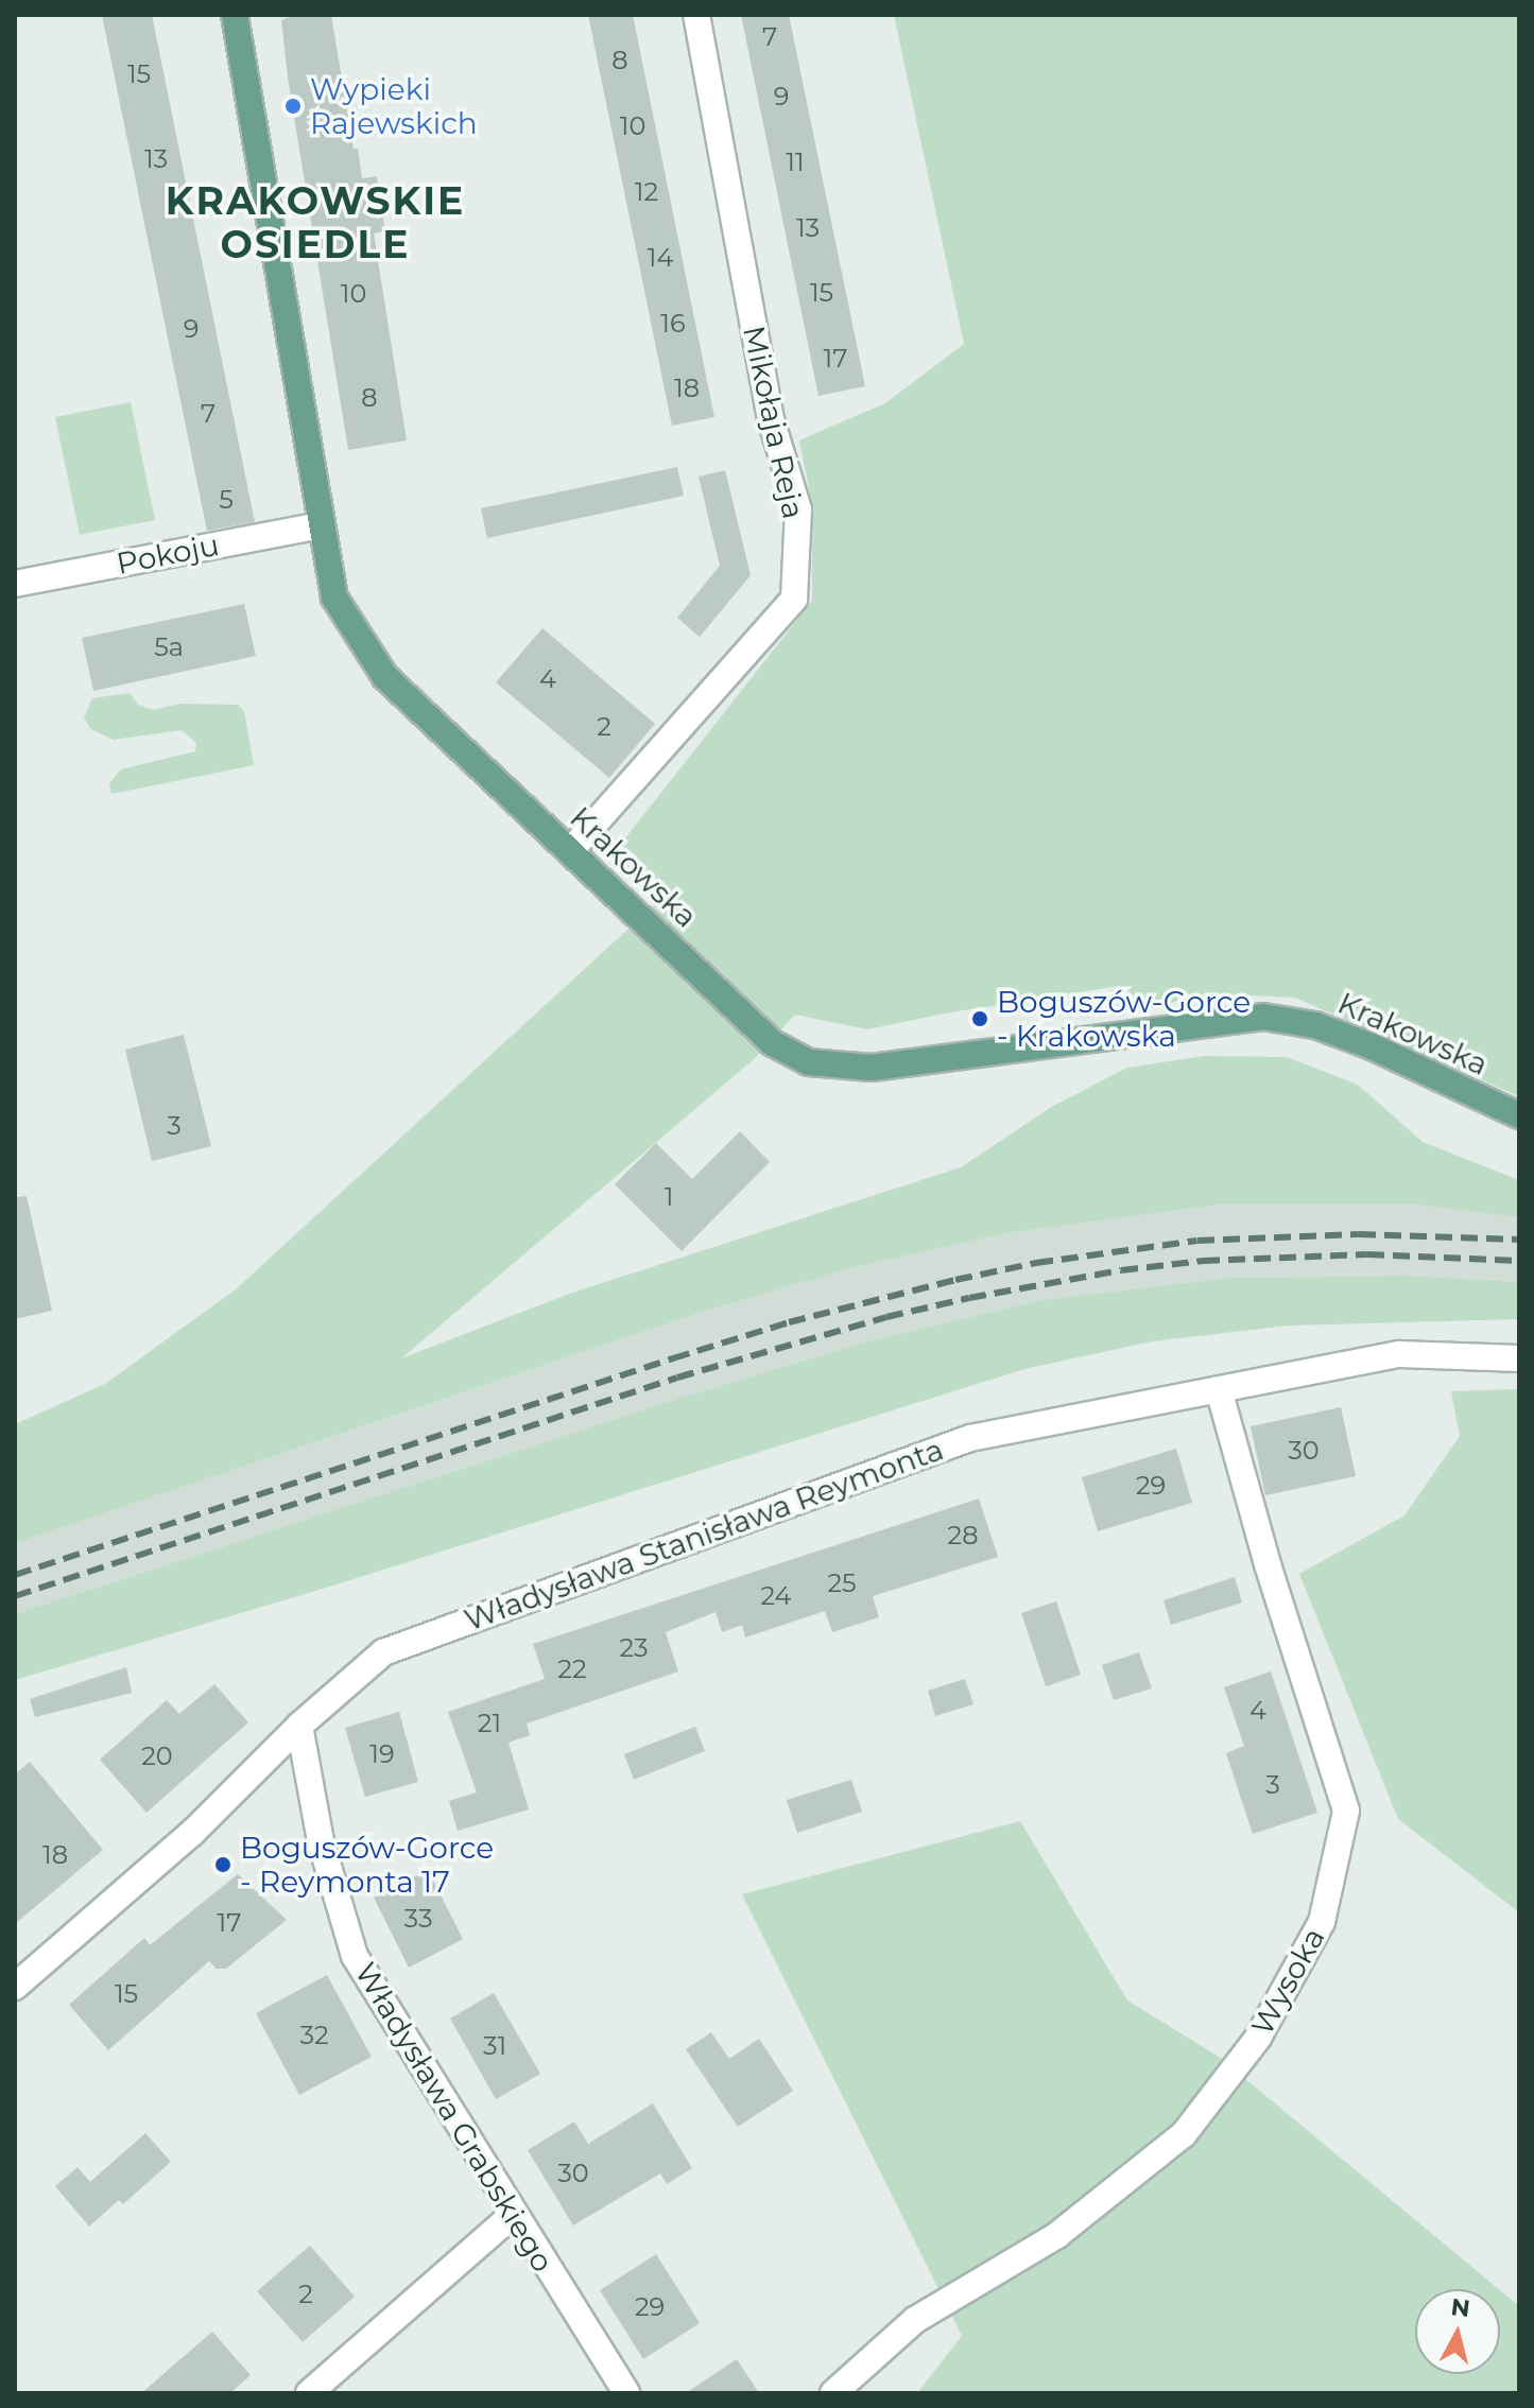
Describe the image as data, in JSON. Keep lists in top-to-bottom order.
{
  "streets": {
    "main road": ["Krakowska"],
    "street": [
      "Mikołaja Reja",
      "Pokoju",
      "Władysława Stanisława Reymonta",
      "Wysoka",
      "Władysława Grabskiego"
    ]
  },
  "crossings": [
    ["Mikołaja Reja", "Krakowska"],
    ["Pokoju", "Krakowska"],
    ["Władysława Stanisława Reymonta", "Wysoka"],
    ["Władysława Stanisława Reymonta", "Władysława Grabskiego"]
  ],
  "districts": ["KRAKOWSKIE OSIEDLE"],
  "places": ["Wypieki Rajewskich", "Boguszów-Gorce - Krakowska", "Boguszów-Gorce - Reymonta 17"],
  "house_numbers": [
    "7",
    "8",
    "15",
    "9",
    "10",
    "13",
    "11",
    "12",
    "13",
    "14",
    "15",
    "10",
    "16",
    "9",
    "17",
    "18",
    "8",
    "7",
    "5",
    "5a",
    "4",
    "2",
    "3",
    "1",
    "30",
    "29",
    "28",
    "25",
    "24",
    "23",
    "22",
    "4",
    "21",
    "19",
    "20",
    "3",
    "18",
    "33",
    "17",
    "15",
    "32",
    "31",
    "30",
    "2",
    "29"
  ],
  "north": "top"
}
